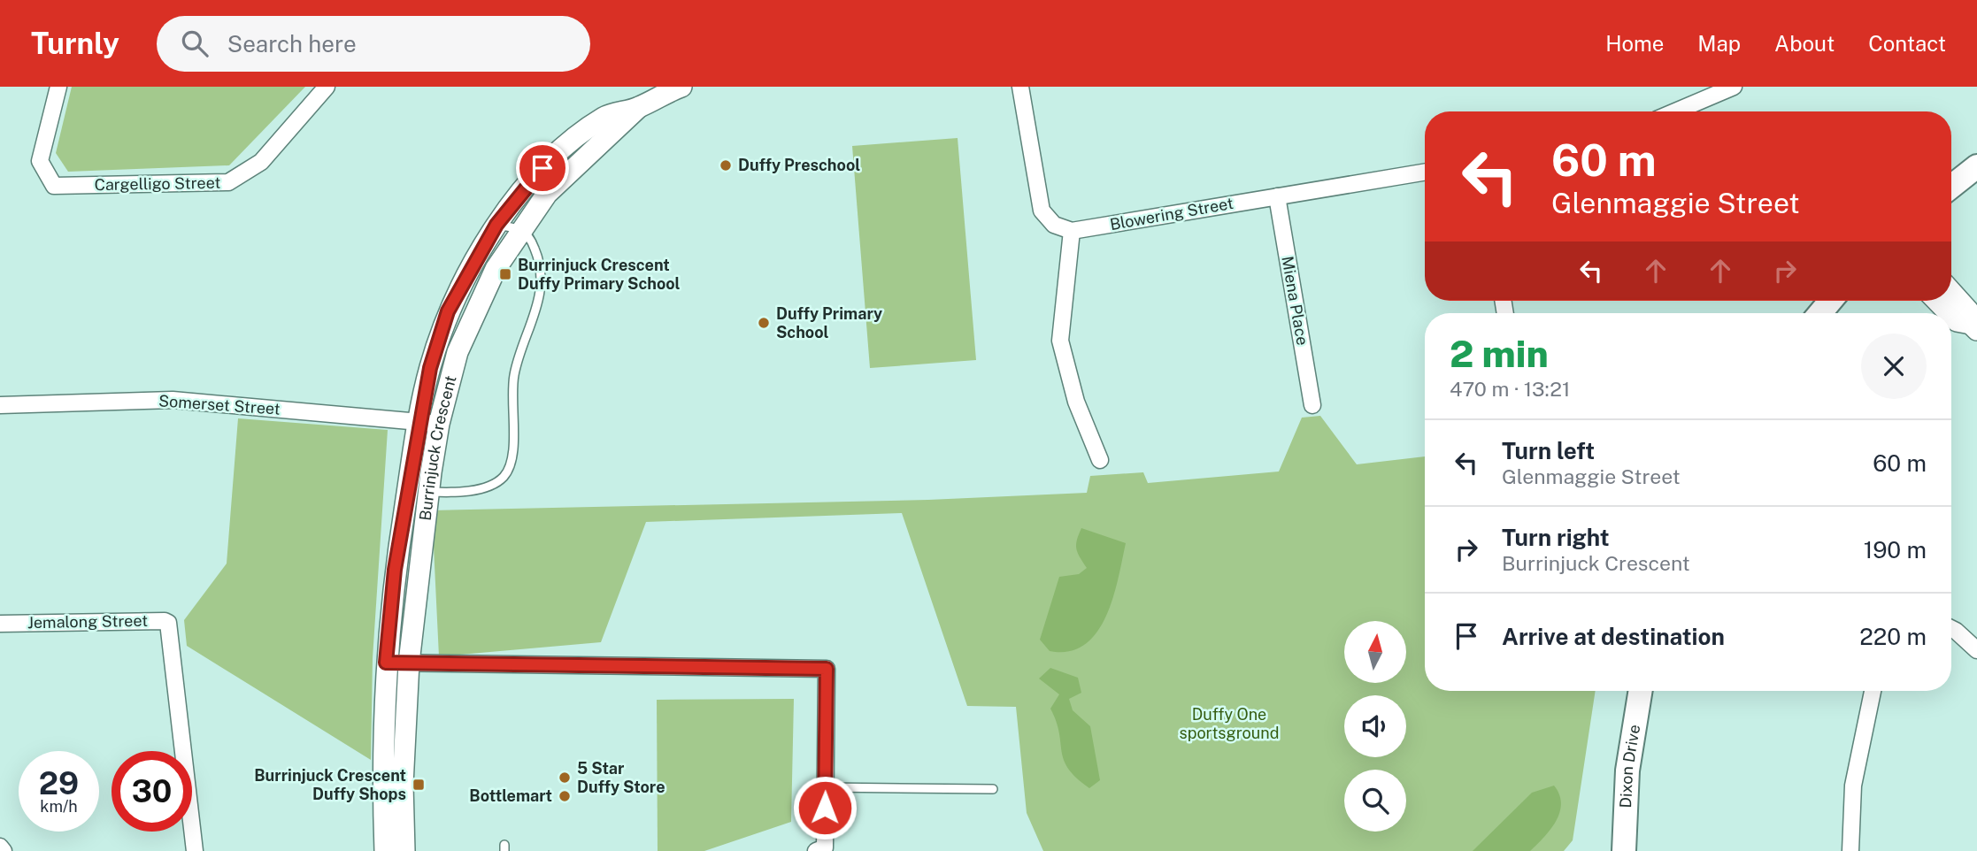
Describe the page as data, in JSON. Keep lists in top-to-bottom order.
{
  "streets": {
    "main road": ["Dixon Drive"],
    "street": [
      "Cargelligo Street",
      "Blowering Street",
      "Miena Place",
      "Somerset Street",
      "Burrinjuck Crescent",
      "Jemalong Street"
    ]
  },
  "crossings": [
    ["Blowering Street", "Miena Place"],
    ["Somerset Street", "Burrinjuck Crescent"]
  ],
  "parks": ["Duffy One sportsground"],
  "places": {
    "other": [
      "Duffy Preschool",
      "Duffy Primary School",
      "5 Star Duffy Store",
      "Bottlemart"
    ],
    "transit": ["Burrinjuck Crescent Duffy Primary School", "Burrinjuck Crescent Duffy Shops"]
  },
  "north": "top",
  "page": {
    "header": "Turnly",
    "search": "Search here",
    "nav": [
      "Home",
      "Map",
      "About",
      "Contact"
    ],
    "turn": ["60 m", "Glenmaggie Street"],
    "heading": ["2 min", "470 m · 13:21"],
    "list": [
      {
        "name": "Turn left",
        "note": "Glenmaggie Street",
        "value": "60 m"
      },
      {
        "name": "Turn right",
        "note": "Burrinjuck Crescent",
        "value": "190 m"
      },
      {
        "name": "Arrive at destination",
        "value": "220 m"
      }
    ],
    "speed": "29 km/h",
    "limit": "30"
  }
}
